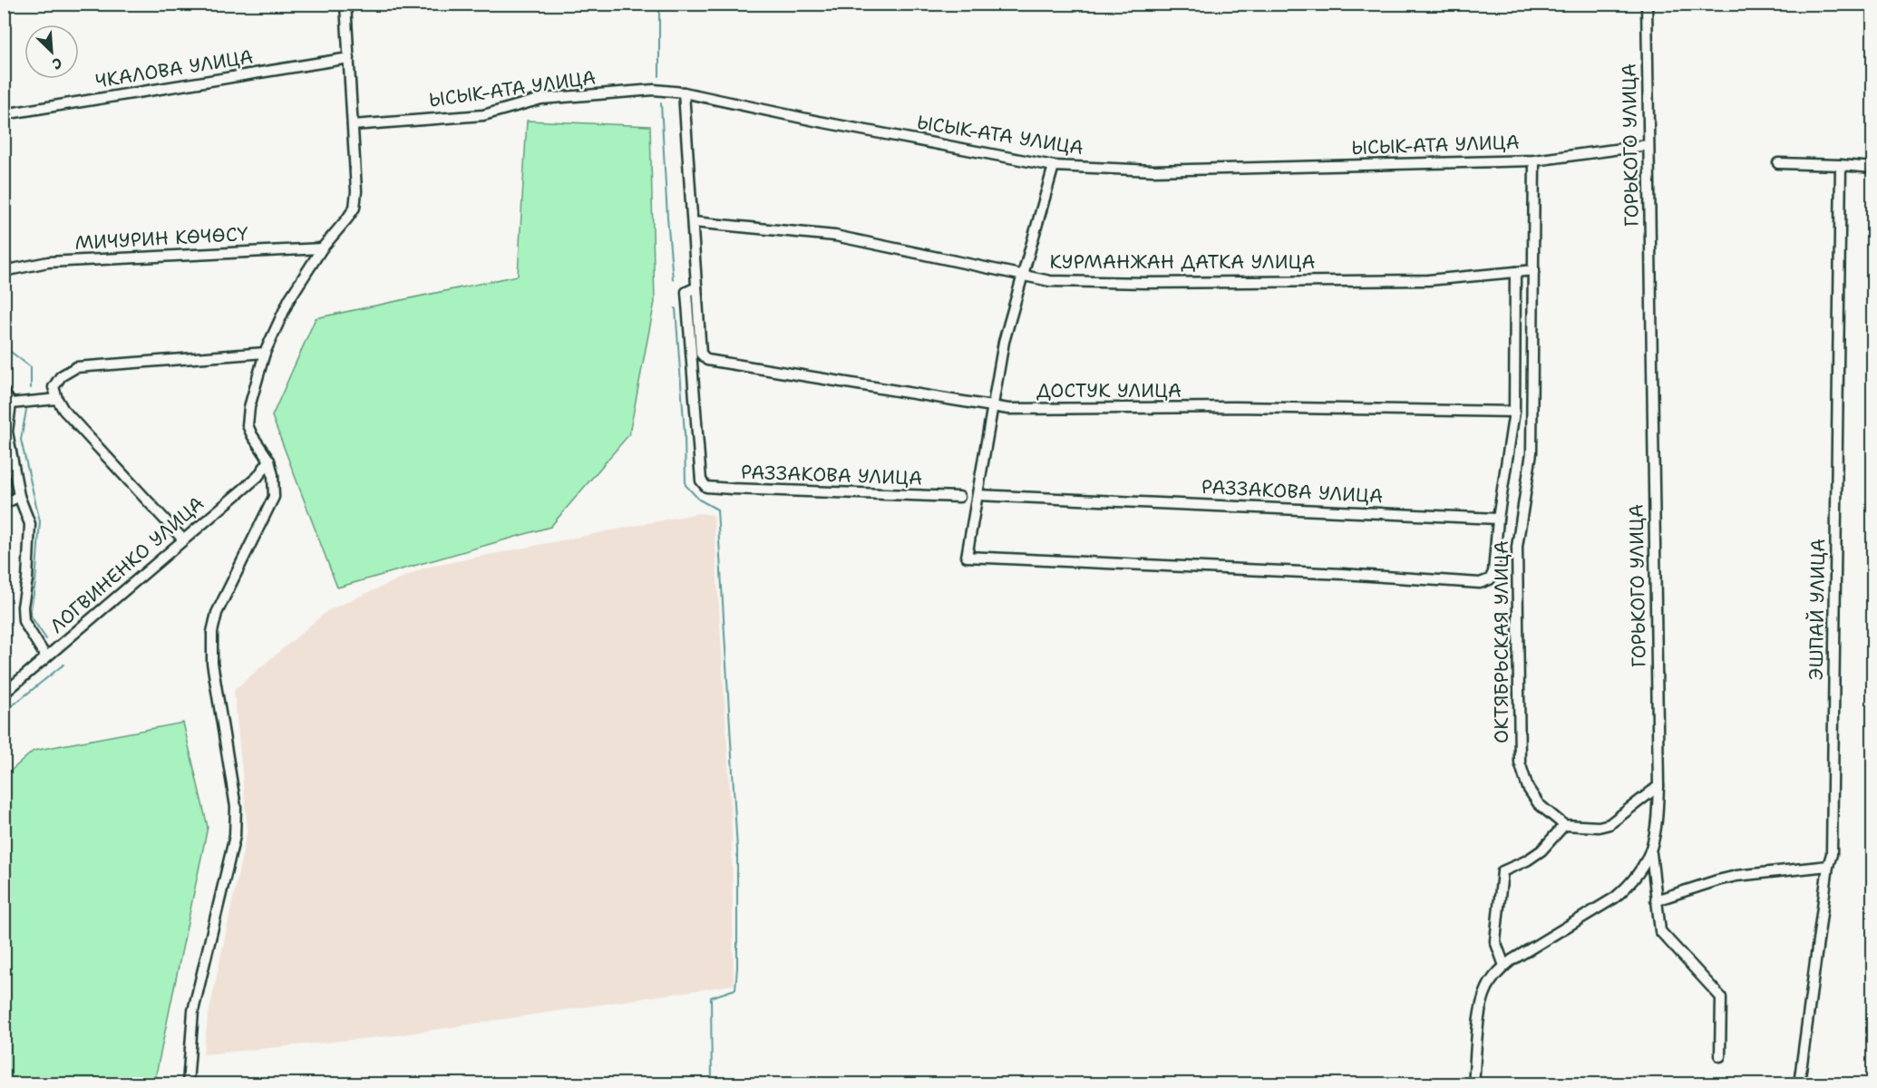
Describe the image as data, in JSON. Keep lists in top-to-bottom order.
{
  "streets": {
    "street": [
      "ЧКАЛОВА УЛИЦА",
      "ЫСЫК-АТА УЛИЦА",
      "ГОРЬКОГО УЛИЦА",
      "МИЧУРИН КӨЧӨСҮ",
      "КУРМАНЖАН ДАТКА УЛИЦА",
      "ДОСТУК УЛИЦА",
      "РАЗЗАКОВА УЛИЦА",
      "ЛОГВИНЕНКО УЛИЦА",
      "ЭШПАЙ УЛИЦА",
      "ОКТЯБРЬСКАЯ УЛИЦА"
    ]
  },
  "crossings": [
    ["ЫСЫК-АТА УЛИЦА", "ГОРЬКОГО УЛИЦА"],
    ["КУРМАНЖАН ДАТКА УЛИЦА", "ОКТЯБРЬСКАЯ УЛИЦА"],
    ["ДОСТУК УЛИЦА", "РАЗЗАКОВА УЛИЦА"]
  ],
  "north": "bottom right"
}
